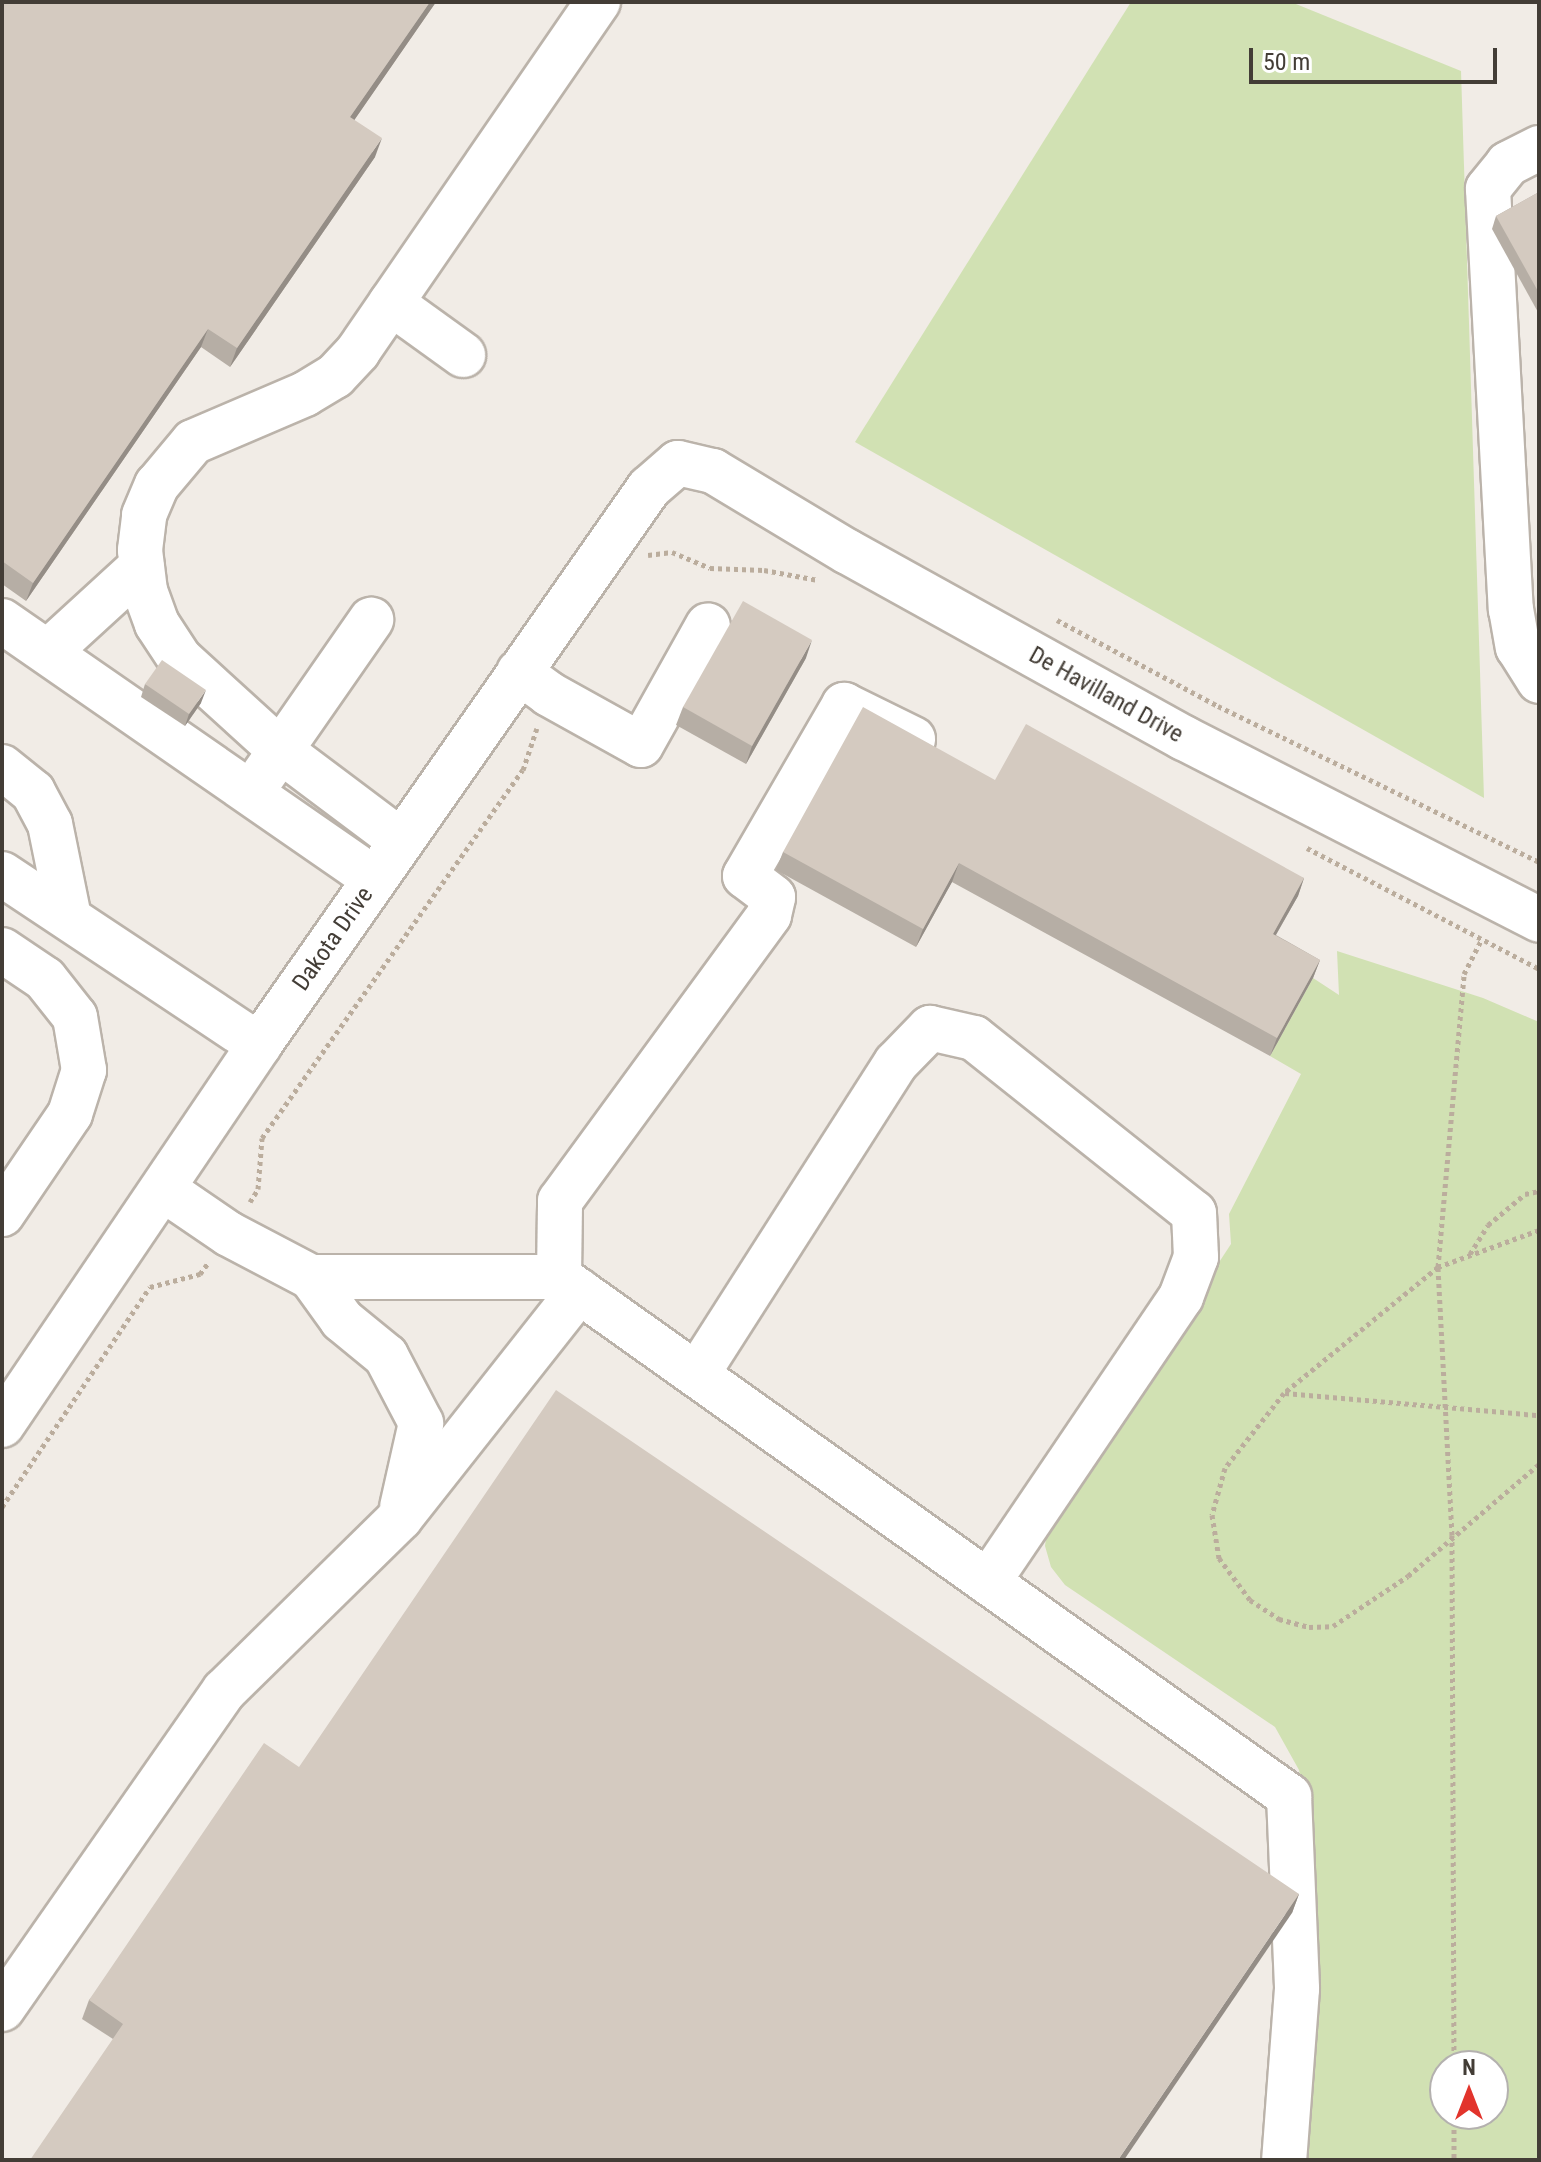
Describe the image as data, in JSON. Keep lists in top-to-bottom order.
{
  "streets": {
    "street": ["De Havilland Drive", "Dakota Drive"]
  },
  "crossings": [
    ["De Havilland Drive", "Dakota Drive"]
  ],
  "scale_bar": "50 m",
  "north": "top"
}
